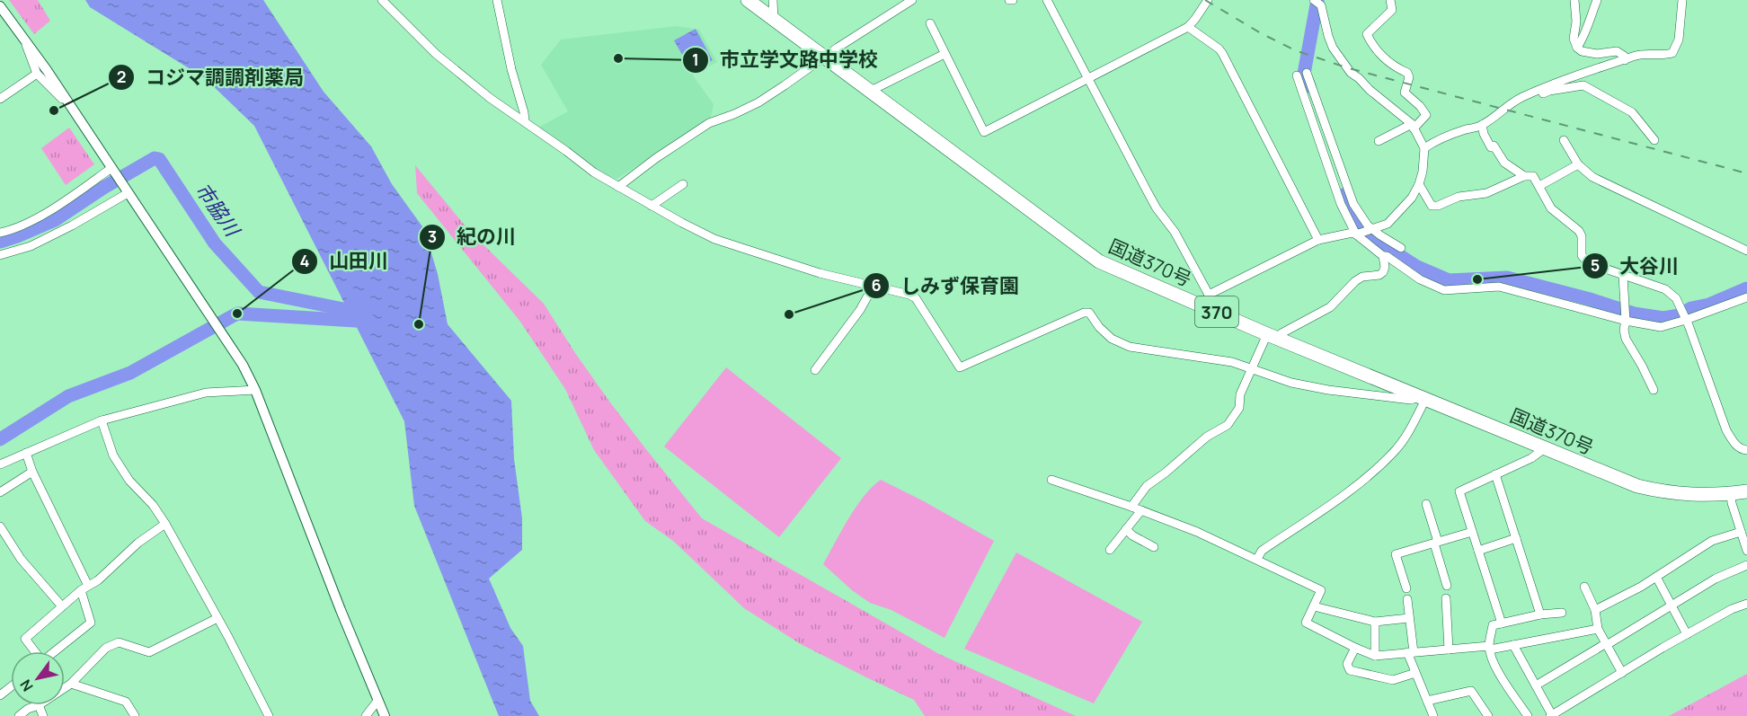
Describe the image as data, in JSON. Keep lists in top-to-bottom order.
{
  "streets": {
    "highway": ["国道370号", "370"]
  },
  "water": ["市脇川"],
  "places": [
    "市立学文路中学校",
    "コジマ調調剤薬局",
    "大谷川",
    "山田川",
    "しみず保育園",
    "紀の川"
  ],
  "north": "bottom left"
}
